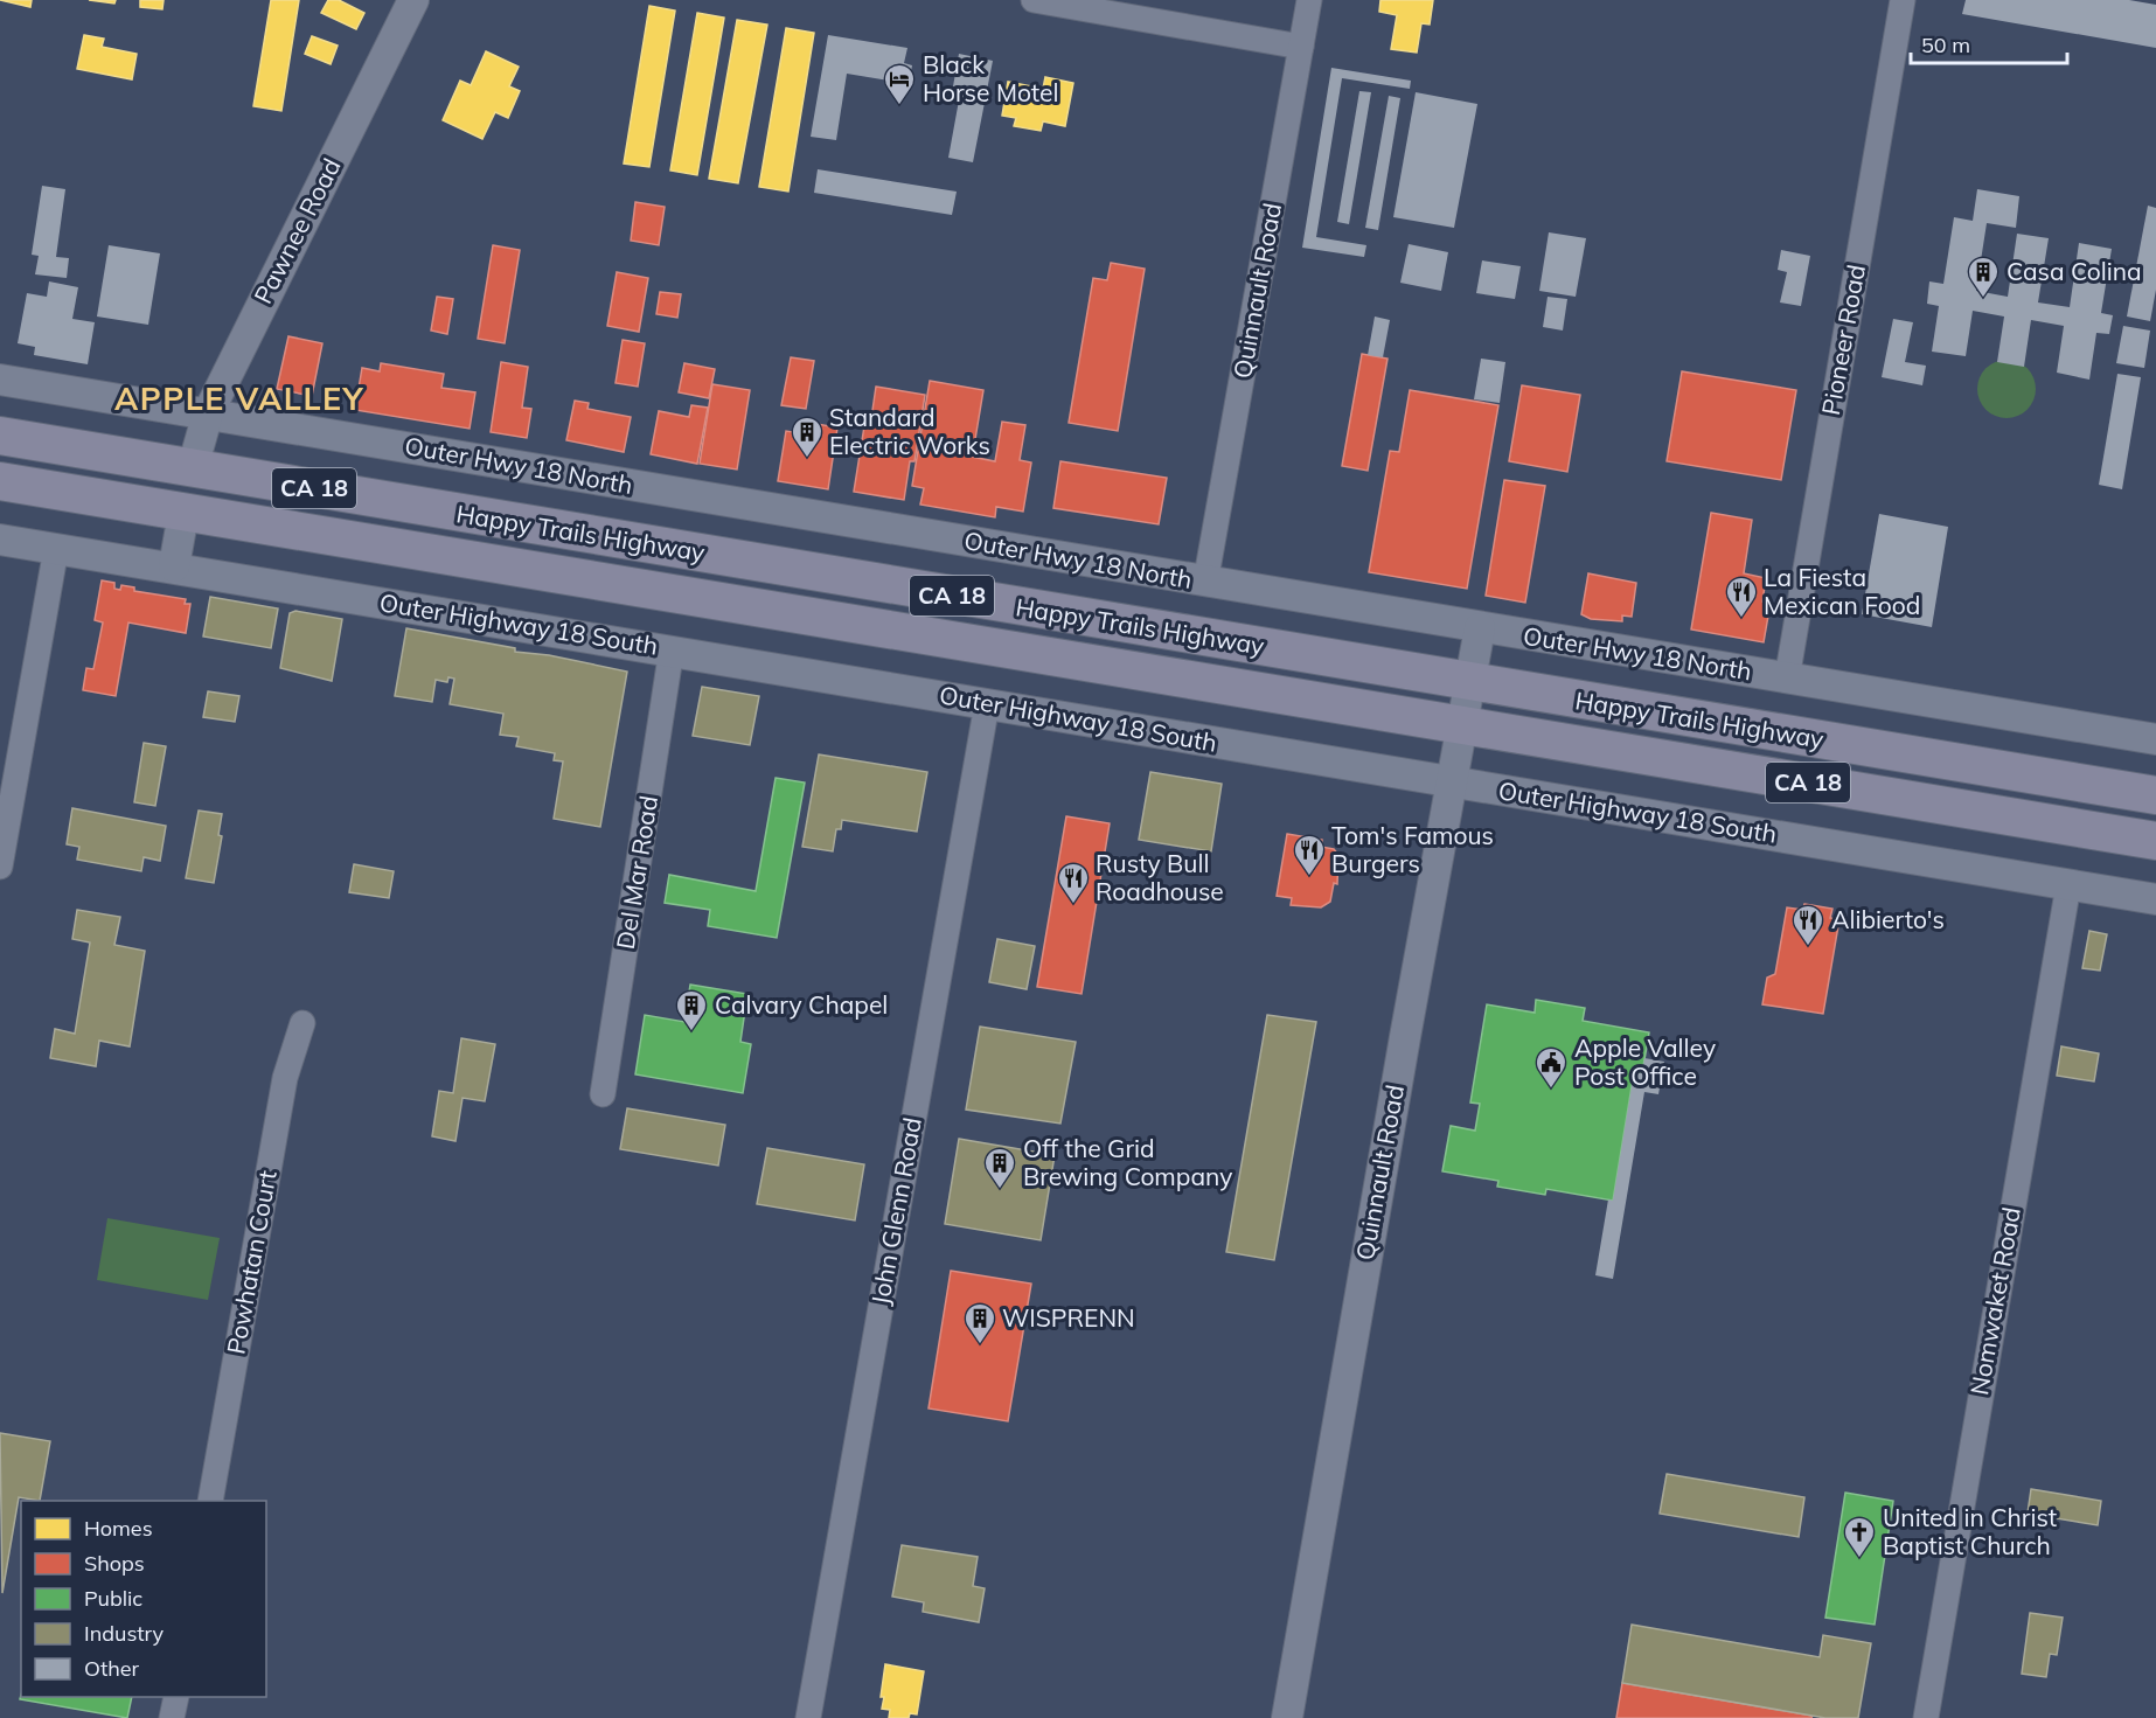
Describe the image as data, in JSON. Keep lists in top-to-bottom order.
{
  "streets": {
    "main road": ["CA 18", "Happy Trails Highway"],
    "street": [
      "Pawnee Road",
      "Quinnault Road",
      "Pioneer Road",
      "Outer Hwy 18 North",
      "Outer Highway 18 South",
      "Del Mar Road",
      "John Glenn Road",
      "Powhatan Court",
      "Nomwaket Road"
    ]
  },
  "crossings": [
    ["Pawnee Road", "Outer Hwy 18 North"],
    ["Pawnee Road", "Happy Trails Highway"],
    ["Quinnault Road", "Outer Hwy 18 North"],
    ["Quinnault Road", "Happy Trails Highway"],
    ["Quinnault Road", "Outer Highway 18 South"],
    ["Pioneer Road", "Outer Hwy 18 North"],
    ["Outer Highway 18 South", "Del Mar Road"],
    ["Outer Highway 18 South", "John Glenn Road"],
    ["Outer Highway 18 South", "Nomwaket Road"]
  ],
  "districts": ["APPLE VALLEY"],
  "places": {
    "hotel": ["Black Horse Motel"],
    "building": [
      "Casa Colina",
      "Standard Electric Works",
      "Calvary Chapel",
      "Off the Grid Brewing Company",
      "WISPRENN"
    ],
    "restaurant": [
      "La Fiesta Mexican Food",
      "Tom's Famous Burgers",
      "Rusty Bull Roadhouse",
      "Alibierto's"
    ],
    "public building": ["Apple Valley Post Office"],
    "church": ["United in Christ Baptist Church"]
  },
  "legend": [
    "Homes",
    "Shops",
    "Public",
    "Industry",
    "Other"
  ],
  "scale_bar": "50 m"
}
